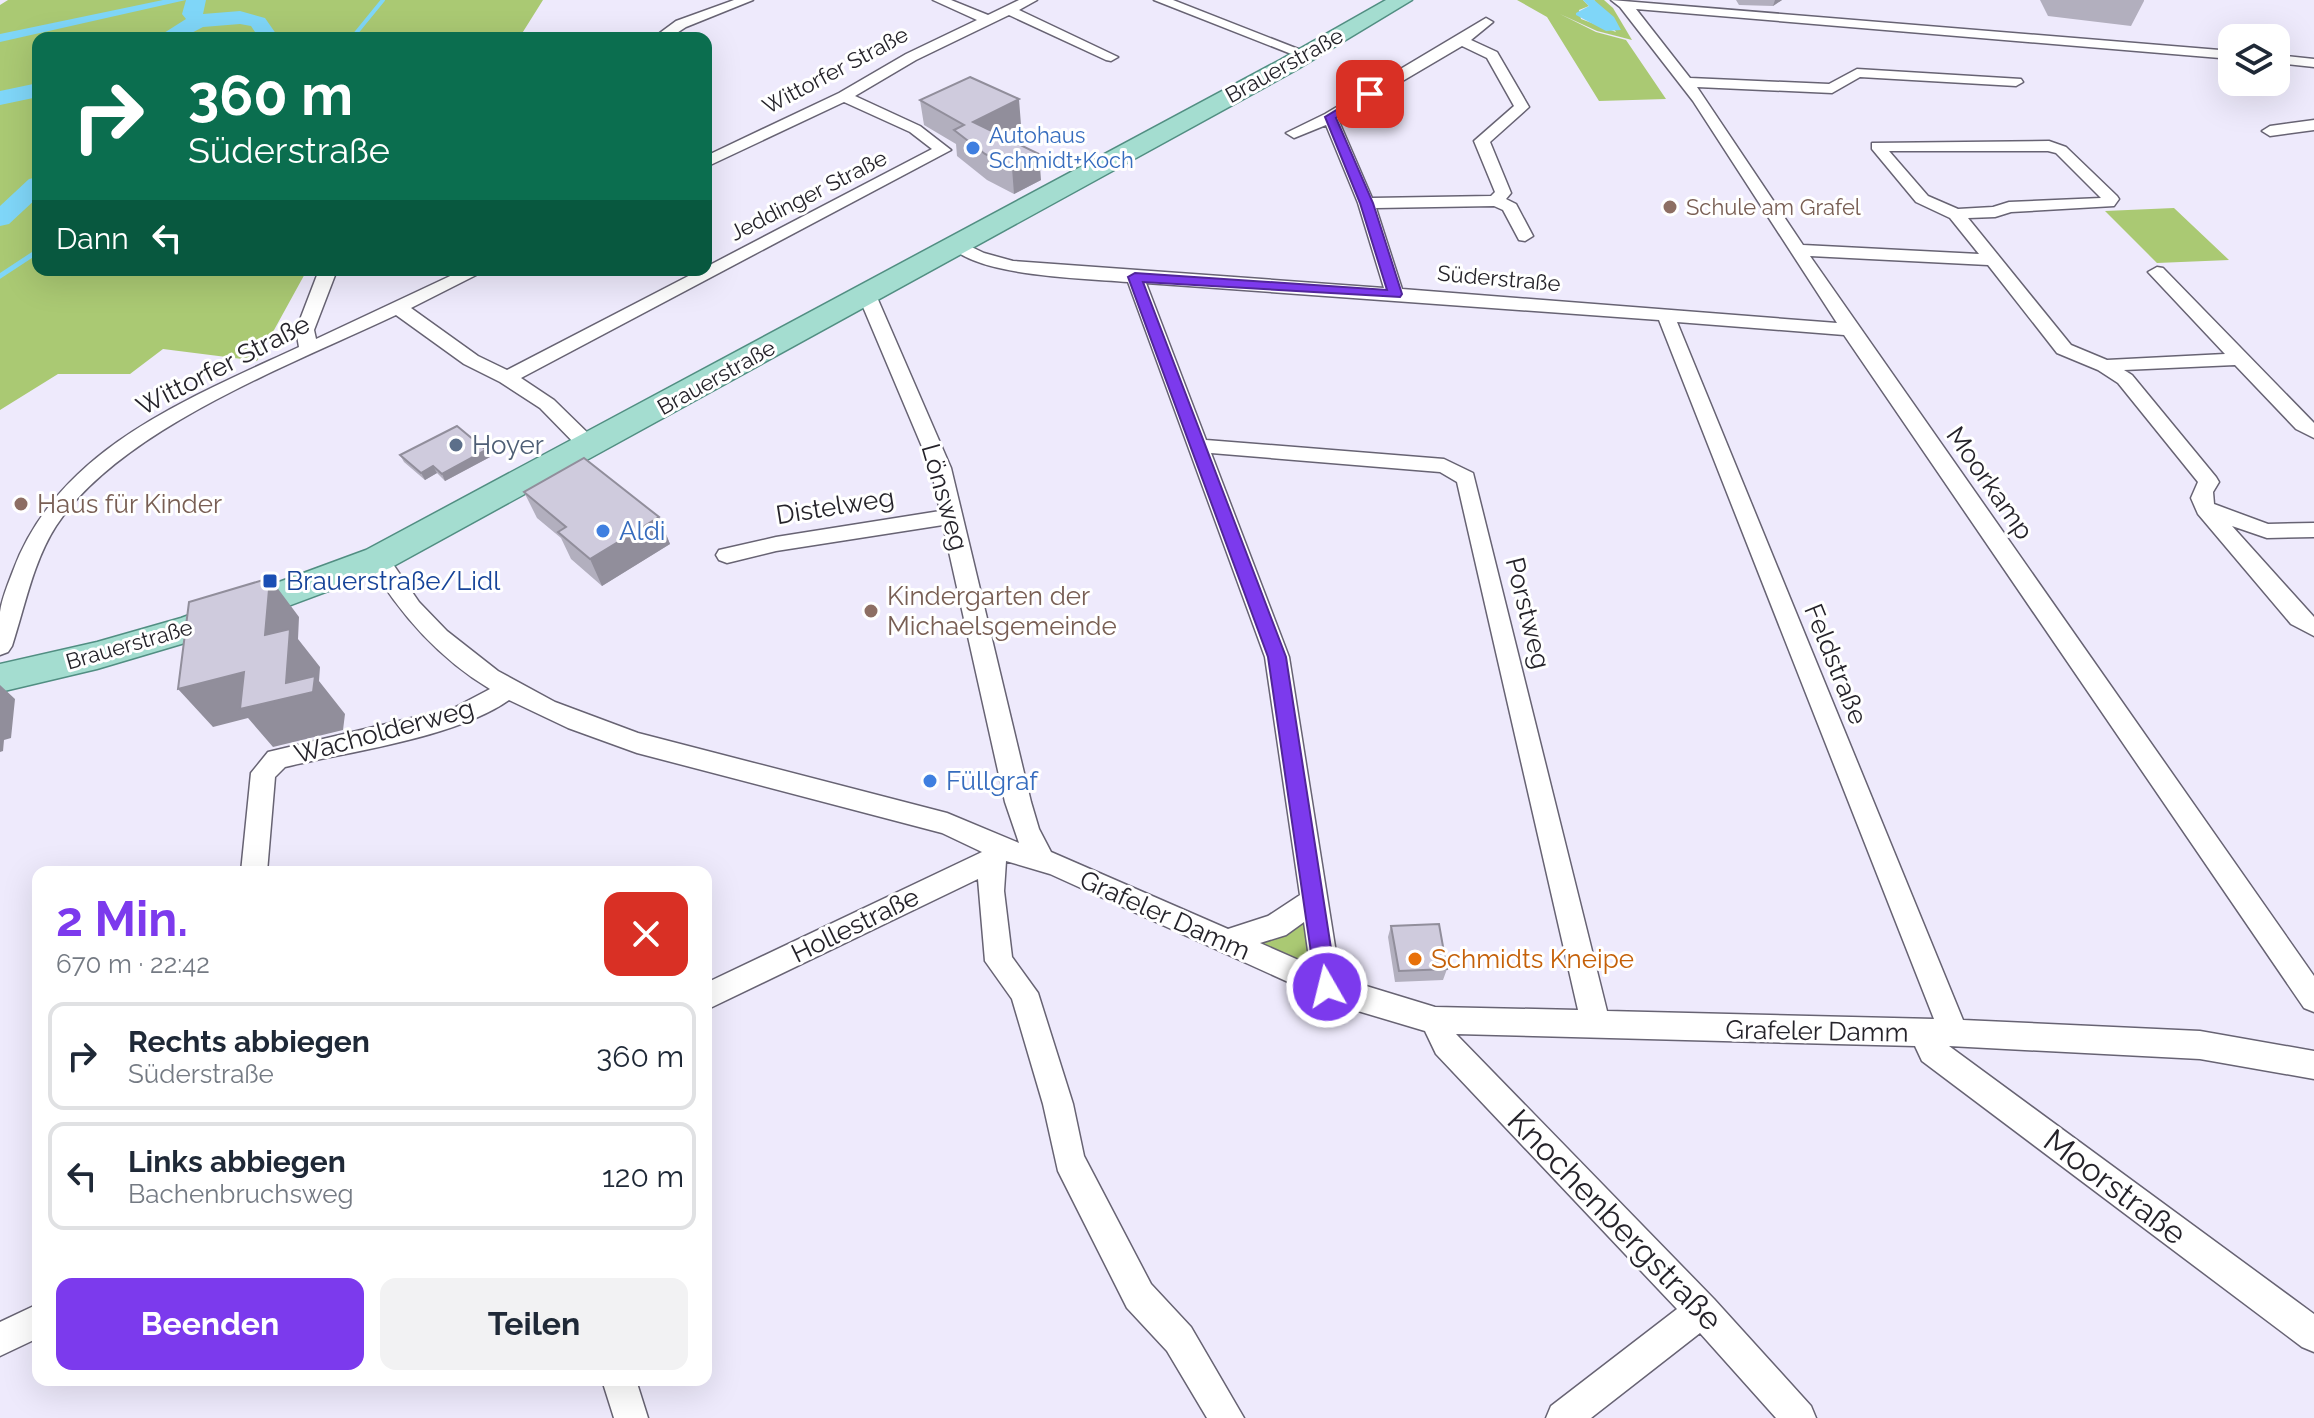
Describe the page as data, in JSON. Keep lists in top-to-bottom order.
{
  "streets": {
    "main road": ["Brauerstraße"],
    "street": [
      "Wittorfer Straße",
      "Jeddinger Straße",
      "Süderstraße",
      "Moorkamp",
      "Lönsweg",
      "Distelweg",
      "Porstweg",
      "Feldstraße",
      "Wacholderweg",
      "Grafeler Damm",
      "Hollestraße",
      "Moorstraße",
      "Knochenbergstraße"
    ]
  },
  "crossings": [
    ["Brauerstraße", "Süderstraße"],
    ["Brauerstraße", "Lönsweg"],
    ["Brauerstraße", "Grafeler Damm"],
    ["Wittorfer Straße", "Jeddinger Straße"],
    ["Süderstraße", "Moorkamp"],
    ["Süderstraße", "Feldstraße"],
    ["Lönsweg", "Distelweg"],
    ["Lönsweg", "Grafeler Damm"],
    ["Porstweg", "Grafeler Damm"],
    ["Feldstraße", "Grafeler Damm"],
    ["Feldstraße", "Moorstraße"],
    ["Wacholderweg", "Grafeler Damm"],
    ["Grafeler Damm", "Hollestraße"],
    ["Grafeler Damm", "Moorstraße"],
    ["Grafeler Damm", "Knochenbergstraße"]
  ],
  "places": {
    "other": [
      "Autohaus Schmidt+Koch",
      "Schule am Grafel",
      "Hoyer",
      "Haus für Kinder",
      "Aldi",
      "Kindergarten der Michaelsgemeinde",
      "Füllgraf",
      "Schmidts Kneipe"
    ],
    "transit": ["Brauerstraße/Lidl"]
  },
  "page": {
    "turn": ["360 m", "Süderstraße"],
    "then": "Dann",
    "heading": ["2 Min.", "670 m · 22:42"],
    "list": [
      {
        "name": "Rechts abbiegen",
        "note": "Süderstraße",
        "value": "360 m"
      },
      {
        "name": "Links abbiegen",
        "note": "Bachenbruchsweg",
        "value": "120 m"
      }
    ],
    "buttons": ["Beenden", "Teilen"]
  }
}
